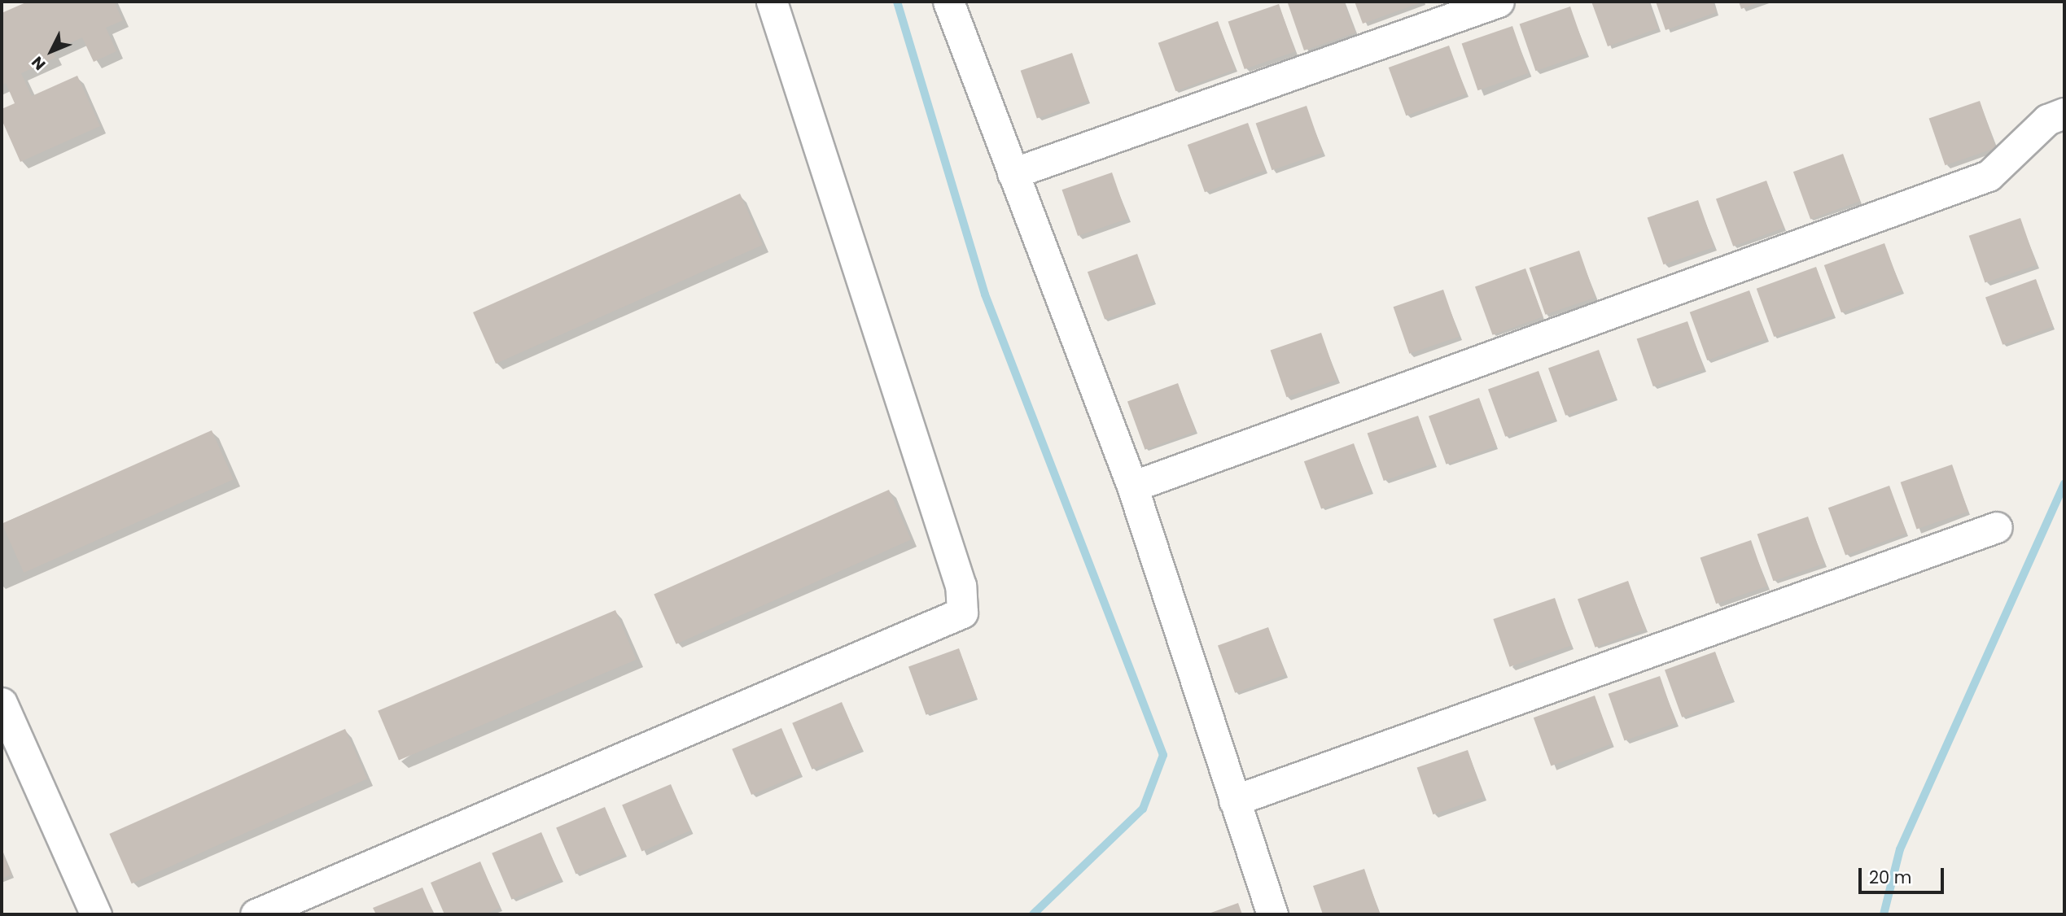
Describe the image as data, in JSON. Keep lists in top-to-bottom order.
{
  "scale_bar": "20 m",
  "north": "bottom left"
}
